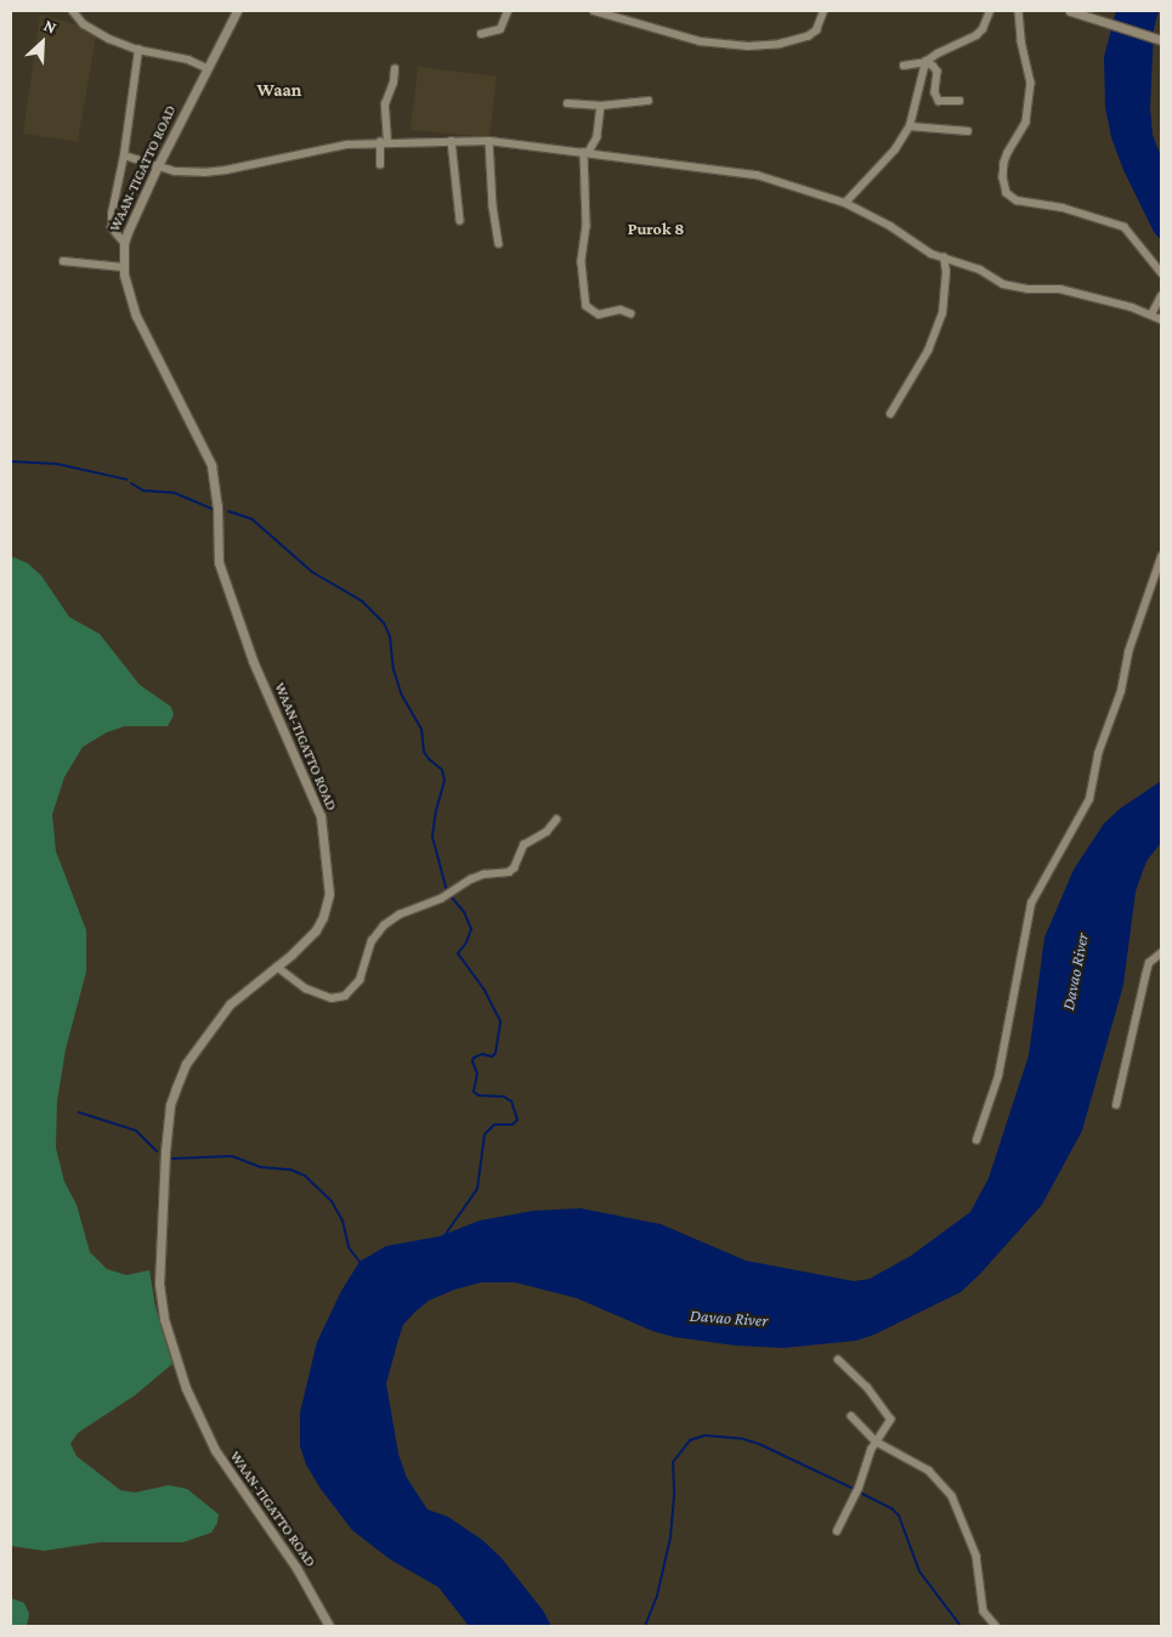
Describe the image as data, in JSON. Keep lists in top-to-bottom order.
{
  "streets": {
    "street": ["WAAN-TIGATTO ROAD"]
  },
  "districts": ["Waan", "Purok 8"],
  "water": ["Davao River"],
  "north": "top right"
}
